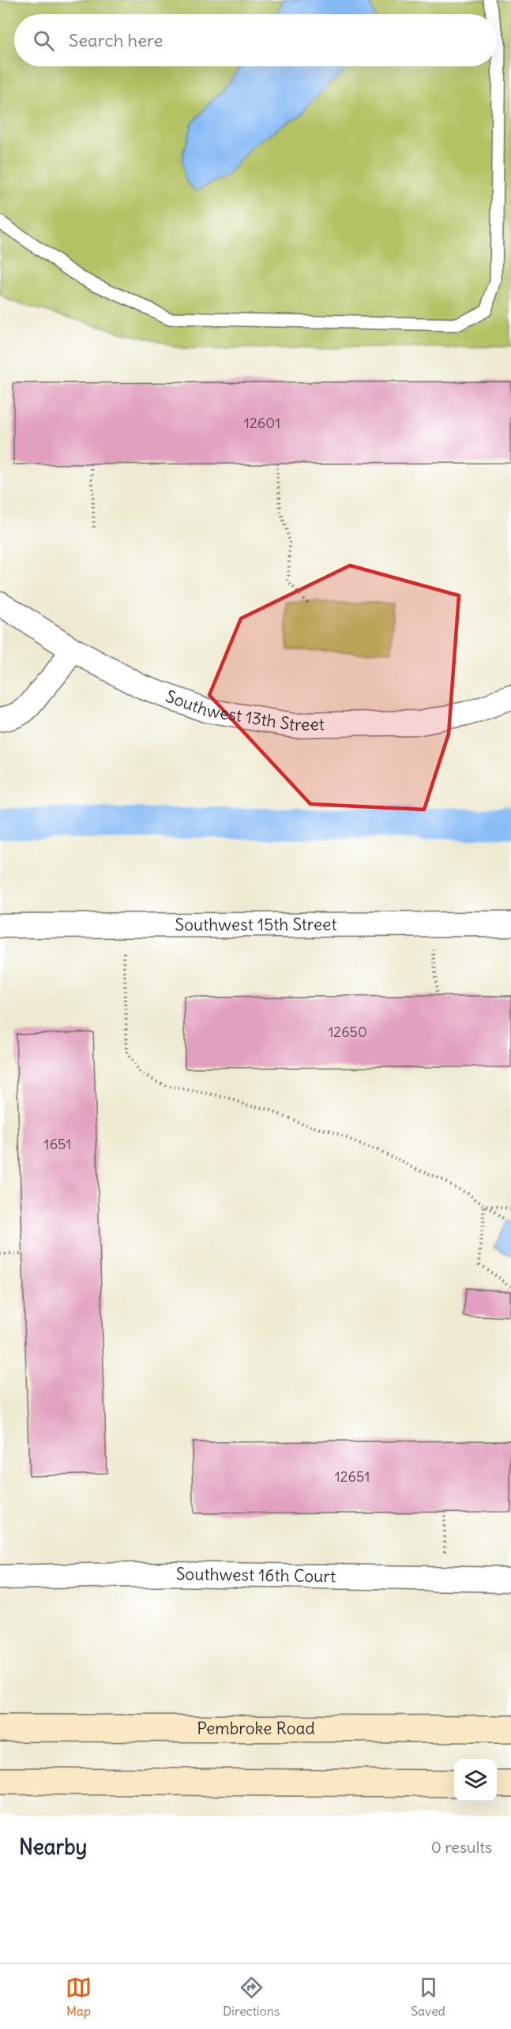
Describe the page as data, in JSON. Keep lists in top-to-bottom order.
{
  "streets": {
    "main road": ["Pembroke Road"],
    "street": ["Southwest 13th Street", "Southwest 15th Street", "Southwest 16th Court"]
  },
  "house_numbers": [
    "12601",
    "12650",
    "1651",
    "12651"
  ],
  "page": {
    "search": "Search here",
    "heading": ["Nearby", "0 results"],
    "nav": ["Map", "Directions", "Saved"]
  }
}
